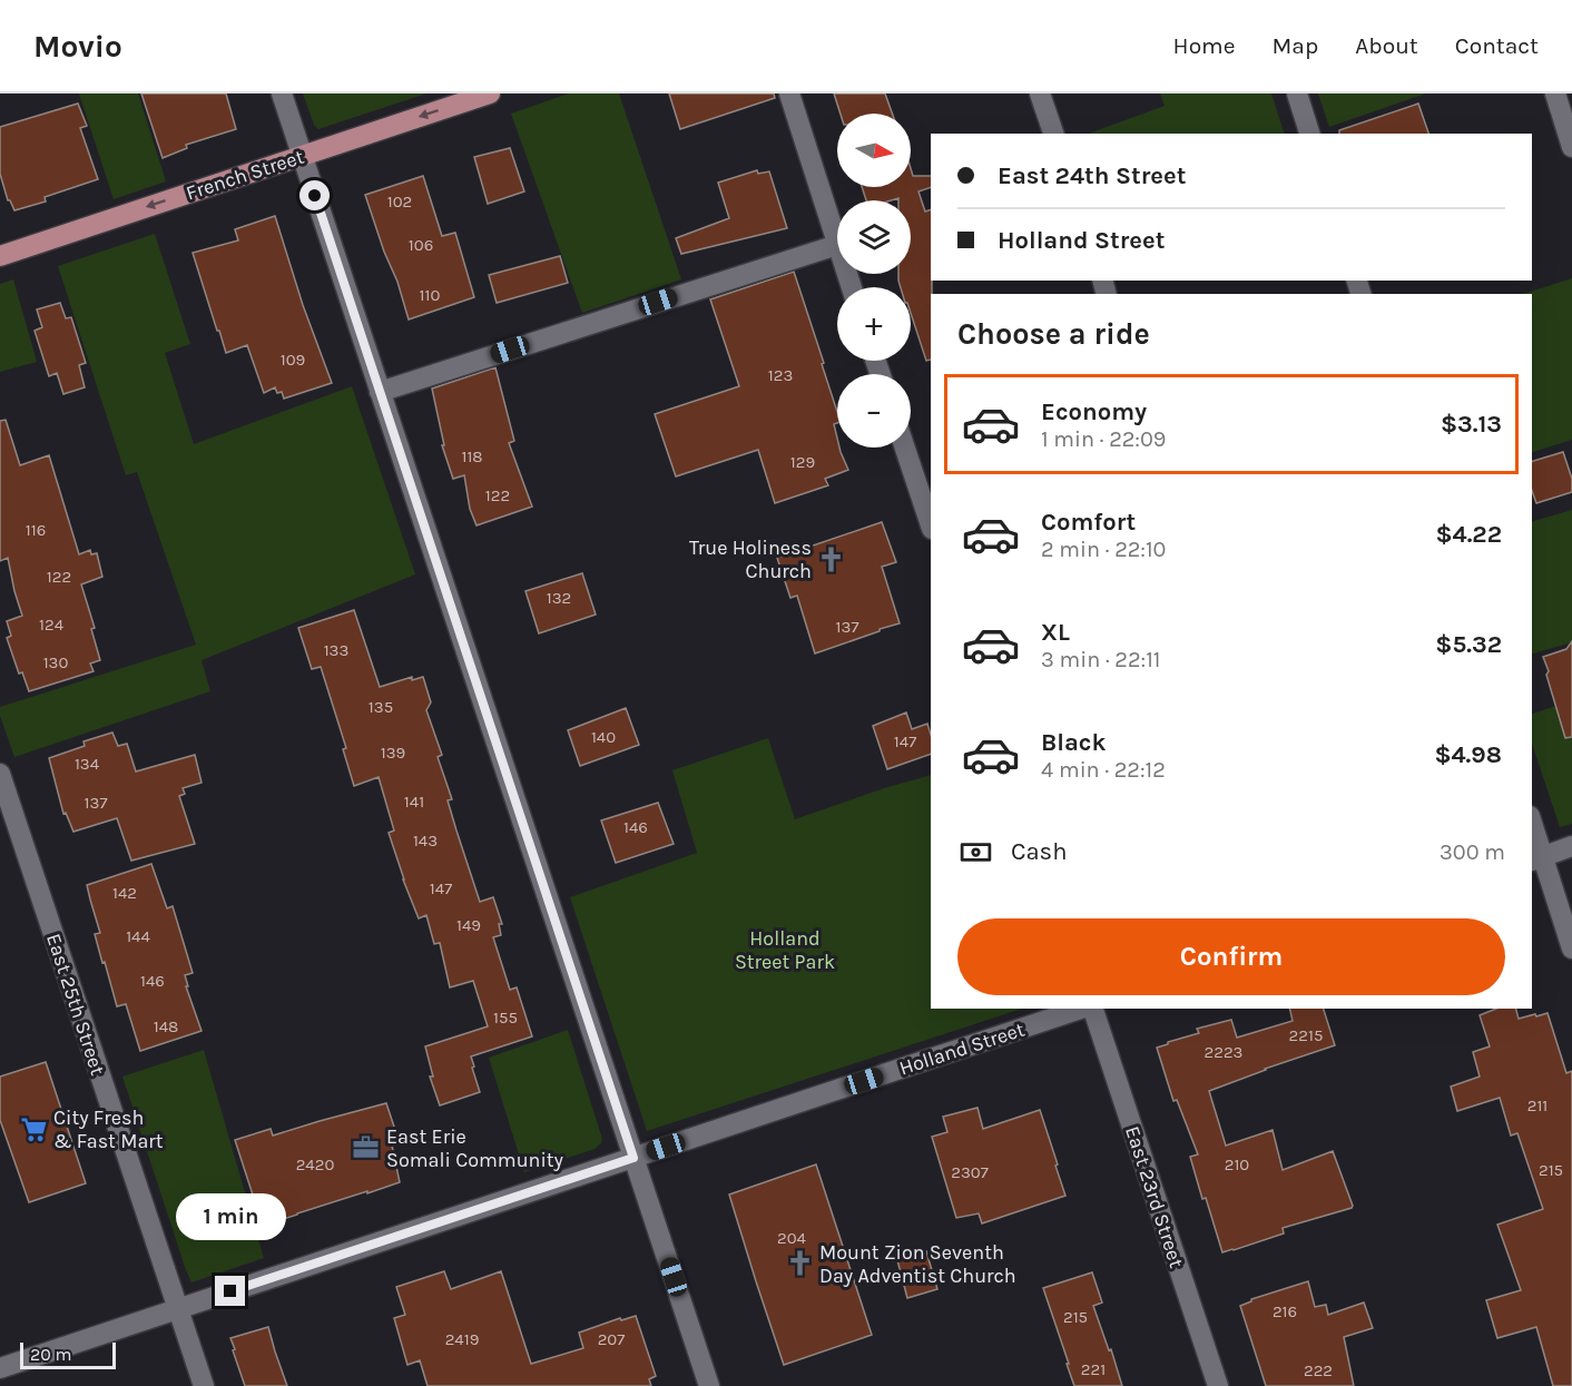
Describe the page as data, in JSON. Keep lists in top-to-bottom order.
{
  "streets": {
    "main road": ["French Street"],
    "street": ["East 25th Street", "Holland Street", "East 23rd Street"]
  },
  "crossings": [
    ["East 25th Street", "Holland Street"]
  ],
  "one_way": ["French Street"],
  "parks": ["Holland Street Park"],
  "places": {
    "church": ["True Holiness Church", "Mount Zion Seventh Day Adventist Church"],
    "supermarket": ["City Fresh & Fast Mart"],
    "office": ["East Erie Somali Community"]
  },
  "house_numbers": [
    "102",
    "106",
    "110",
    "109",
    "123",
    "118",
    "129",
    "122",
    "116",
    "122",
    "132",
    "124",
    "137",
    "133",
    "130",
    "135",
    "140",
    "147",
    "139",
    "134",
    "141",
    "137",
    "146",
    "143",
    "147",
    "142",
    "149",
    "144",
    "146",
    "155",
    "148",
    "2215",
    "2223",
    "211",
    "2420",
    "210",
    "215",
    "2307",
    "204",
    "216",
    "215",
    "2419",
    "207",
    "221",
    "222"
  ],
  "scale_bar": "20 m",
  "north": "right",
  "page": {
    "header": "Movio",
    "nav": [
      "Home",
      "Map",
      "About",
      "Contact"
    ],
    "map_buttons": ["+", "−"],
    "banner": ["East 24th Street", "Holland Street"],
    "heading": "Choose a ride",
    "list": [
      {
        "name": "Economy",
        "note": "1 min · 22:09",
        "value": "$3.13"
      },
      {
        "name": "Comfort",
        "note": "2 min · 22:10",
        "value": "$4.22"
      },
      {
        "name": "XL",
        "note": "3 min · 22:11",
        "value": "$5.32"
      },
      {
        "name": "Black",
        "note": "4 min · 22:12",
        "value": "$4.98"
      }
    ],
    "pay": ["Cash", "300 m"],
    "buttons": "Confirm",
    "bubble": "1 min",
    "scale": "20 m"
  }
}
